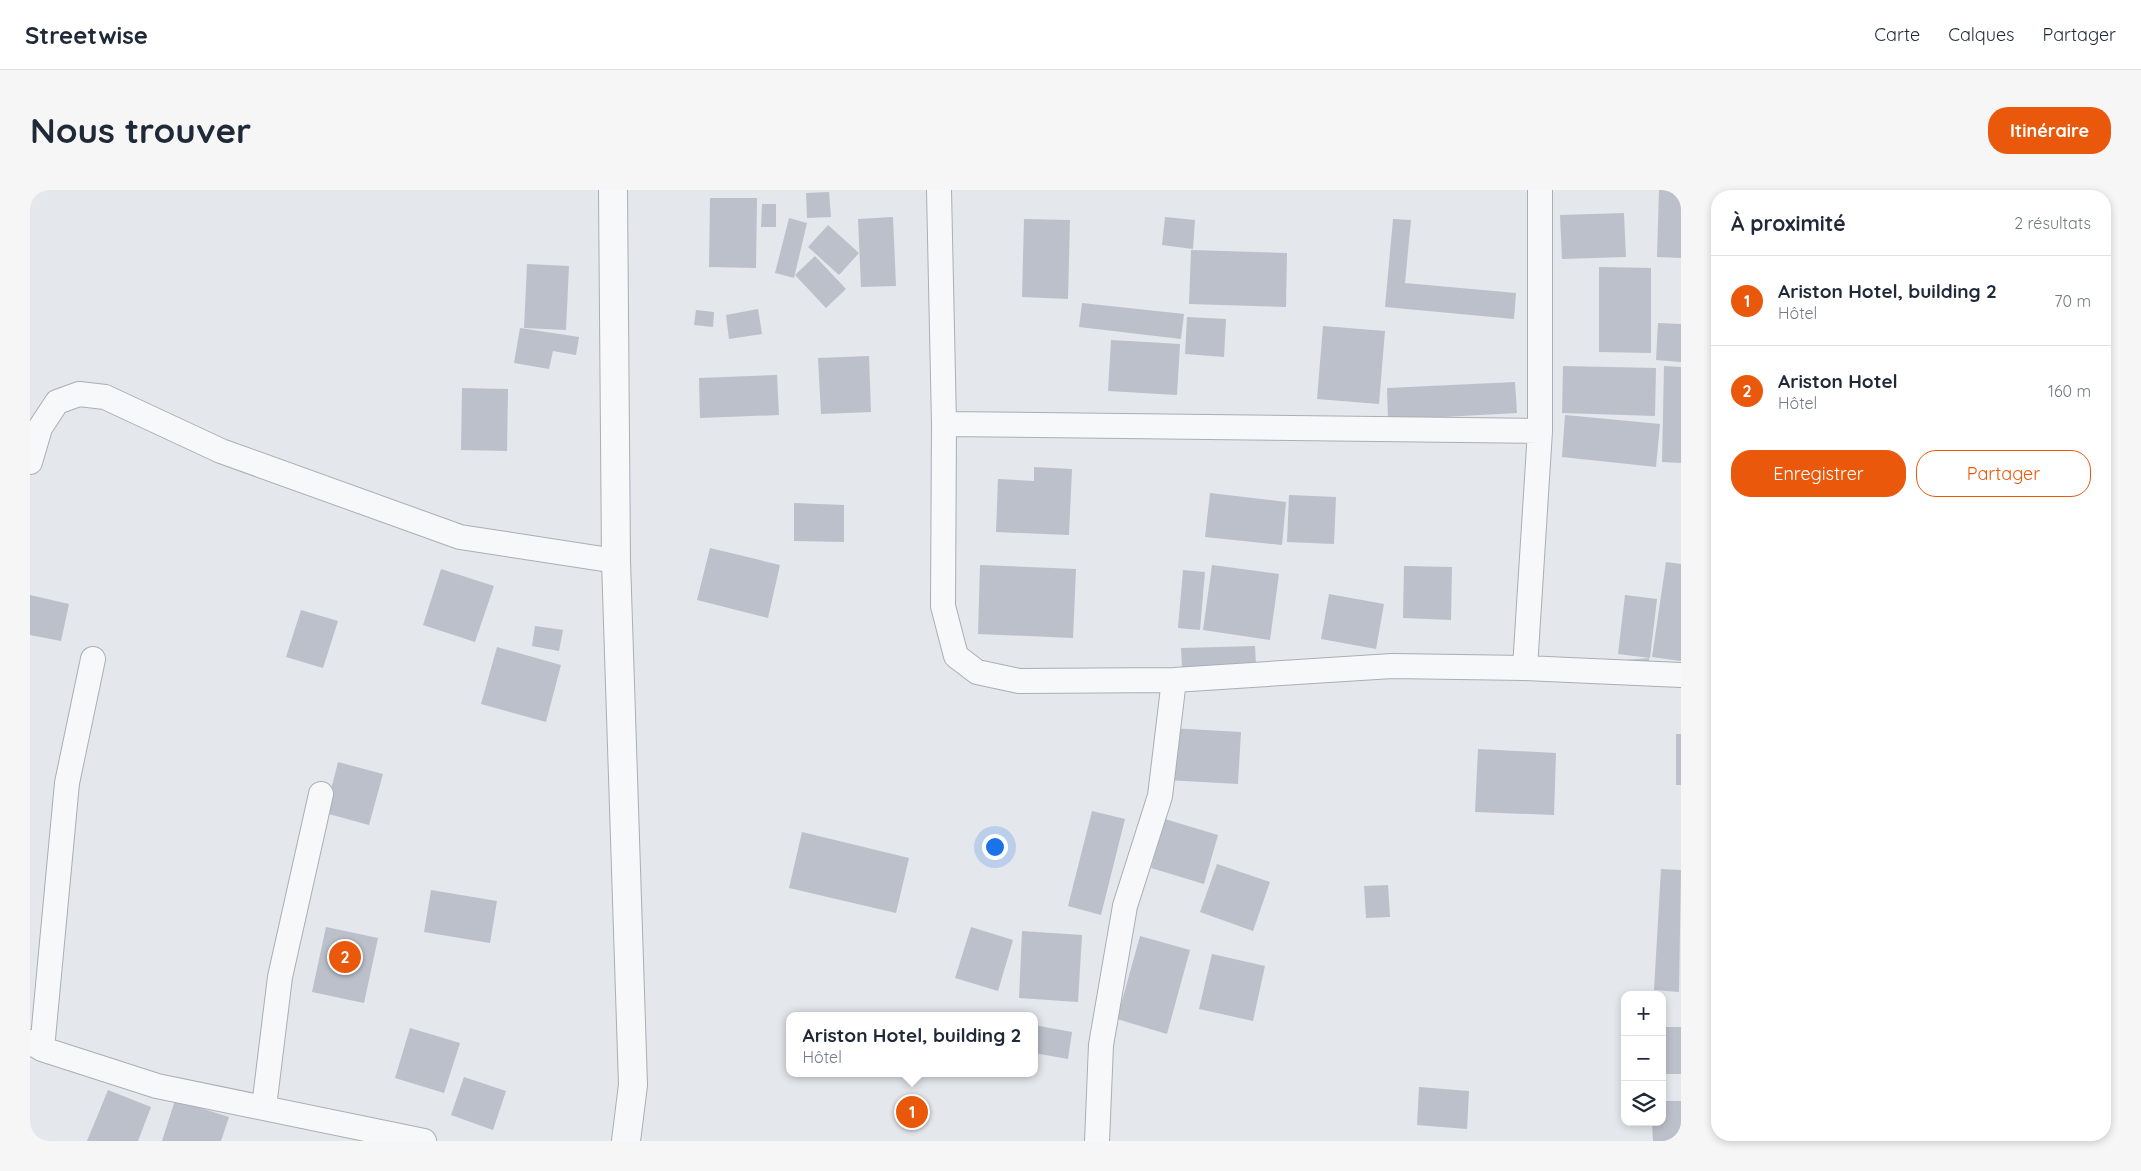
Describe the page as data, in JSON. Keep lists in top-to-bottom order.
{
  "page": {
    "header": "Streetwise",
    "nav": ["Carte", "Calques", "Partager"],
    "buttons": [
      "Itinéraire",
      ["Enregistrer", "Partager"]
    ],
    "title": "Nous trouver",
    "heading": ["À proximité", "2 résultats"],
    "list": [
      {
        "mark": "1",
        "name": "Ariston Hotel, building 2",
        "note": "Hôtel",
        "value": "70 m"
      },
      {
        "mark": "2",
        "name": "Ariston Hotel",
        "note": "Hôtel",
        "value": "160 m"
      }
    ],
    "pins": ["2", "1"],
    "map_buttons": ["+", "−"],
    "popup": ["Ariston Hotel, building 2", "Hôtel"]
  }
}
